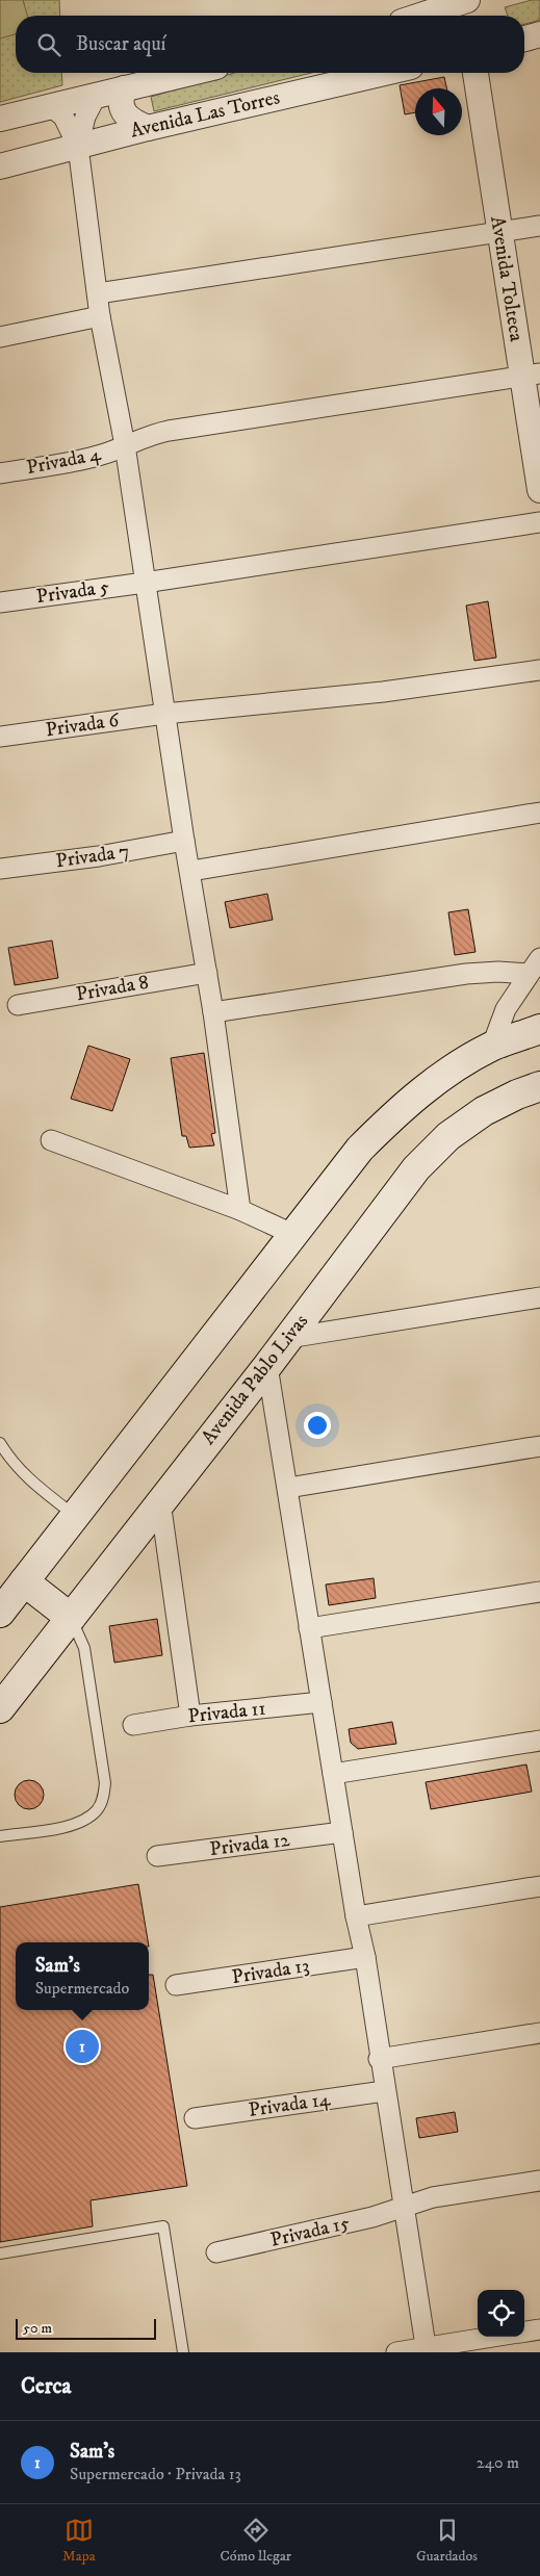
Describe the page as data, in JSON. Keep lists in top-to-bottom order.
{
  "streets": {
    "main road": ["Avenida Pablo Livas"],
    "street": [
      "Avenida Las Torres",
      "Avenida Tolteca",
      "Privada 4",
      "Privada 5",
      "Privada 6",
      "Privada 7",
      "Privada 8",
      "Privada 11",
      "Privada 12",
      "Privada 13",
      "Privada 14",
      "Privada 15"
    ]
  },
  "crossings": [
    ["Avenida Tolteca", "Privada 4"]
  ],
  "scale_bar": "50 m",
  "north": "top",
  "page": {
    "search": "Buscar aquí",
    "popup": ["Sam's", "Supermercado"],
    "pins": "1",
    "scale": "50 m",
    "heading": "Cerca",
    "list": [
      {
        "mark": "1",
        "name": "Sam's",
        "note": "Supermercado · Privada 13",
        "value": "240 m"
      }
    ],
    "nav": ["Mapa", "Cómo llegar", "Guardados"]
  }
}
